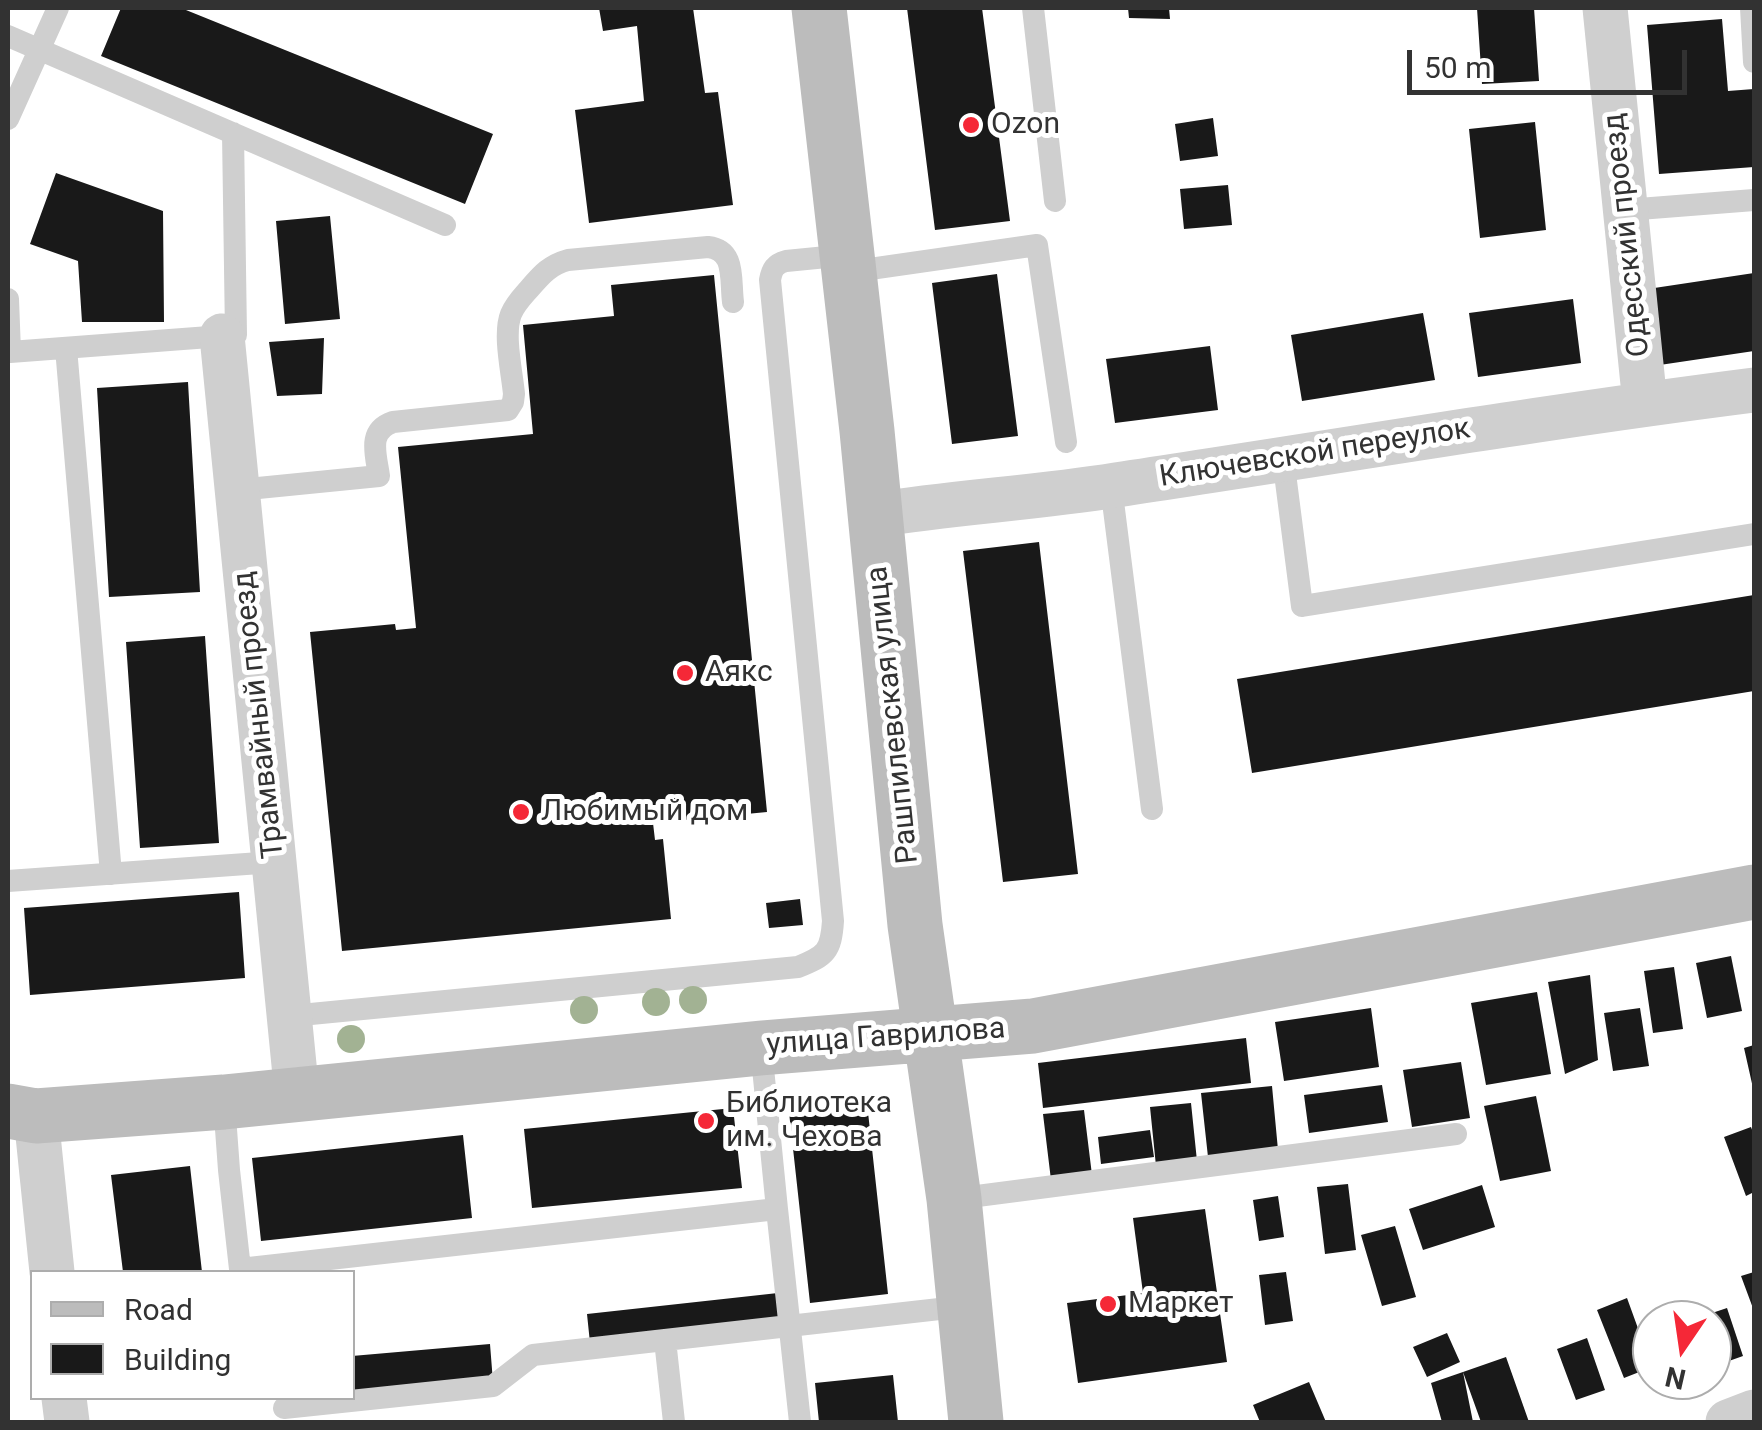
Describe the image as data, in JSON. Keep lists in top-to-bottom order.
{
  "streets": {
    "main road": ["Рашпилевская улица", "улица Гаврилова"],
    "street": ["Одесский проезд", "Ключевской переулок", "Трамвайный проезд"]
  },
  "crossings": [
    ["Одесский проезд", "Ключевской переулок"],
    ["Ключевской переулок", "Рашпилевская улица"],
    ["Трамвайный проезд", "улица Гаврилова"],
    ["Рашпилевская улица", "улица Гаврилова"]
  ],
  "places": [
    "Ozon",
    "Аякс",
    "Любимый дом",
    "Библиотека им. Чехова",
    "Маркет"
  ],
  "legend": ["Road", "Building"],
  "scale_bar": "50 m",
  "north": "bottom"
}
